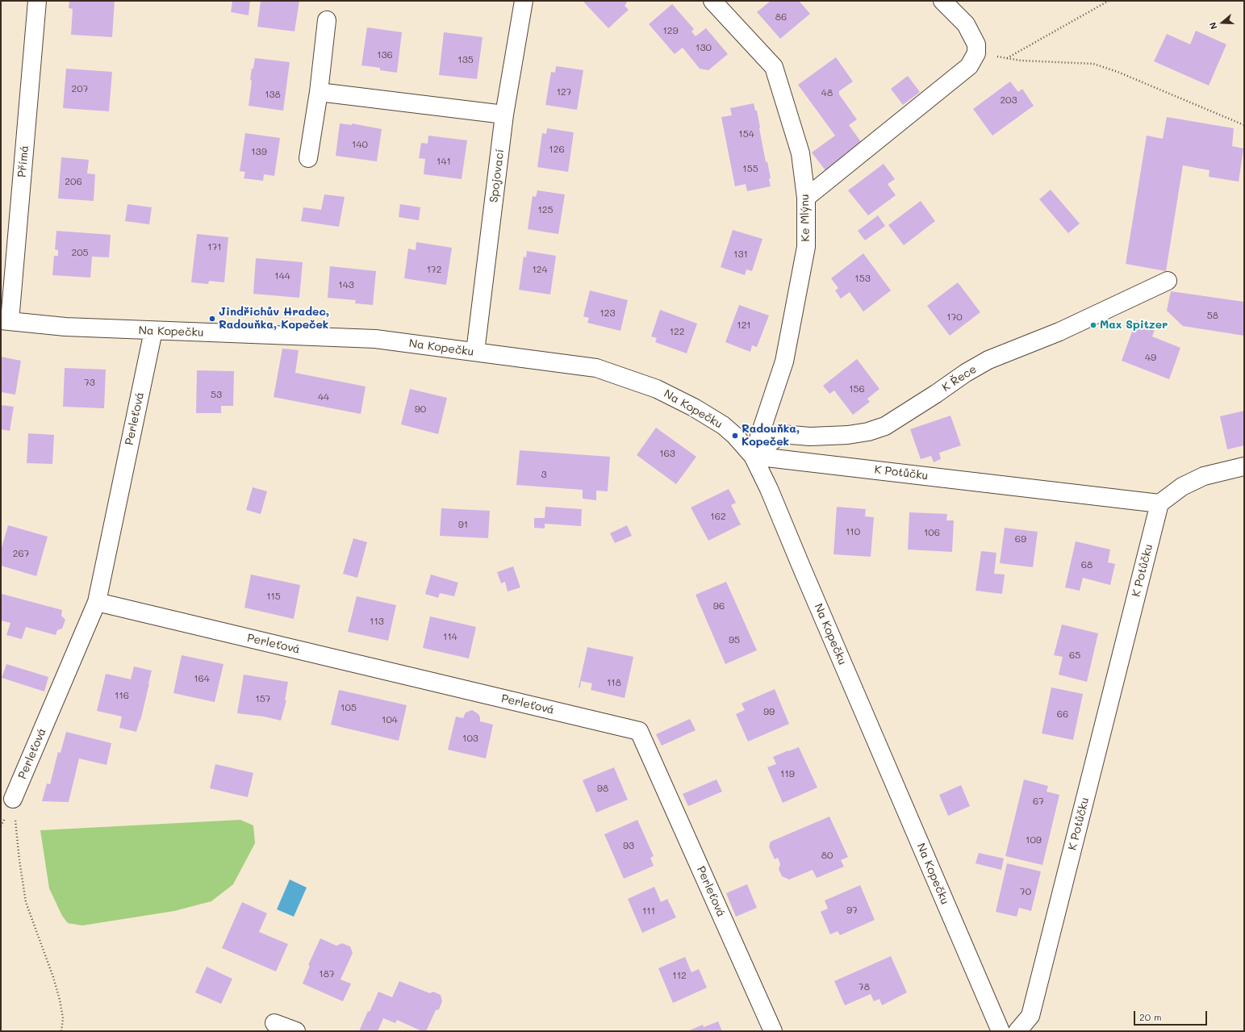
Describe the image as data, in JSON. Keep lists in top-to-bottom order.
{
  "streets": {
    "street": [
      "Přímá",
      "Spojovací",
      "Ke Mlýnu",
      "Na Kopečku",
      "K Řece",
      "Perleťová",
      "K Potůčku"
    ]
  },
  "crossings": [
    ["Přímá", "Na Kopečku"],
    ["Spojovací", "Na Kopečku"],
    ["Ke Mlýnu", "Na Kopečku"],
    ["Ke Mlýnu", "K Řece"],
    ["Ke Mlýnu", "K Potůčku"],
    ["Na Kopečku", "K Řece"],
    ["Na Kopečku", "Perleťová"],
    ["Na Kopečku", "K Potůčku"],
    ["K Řece", "K Potůčku"]
  ],
  "places": ["Jindřichův Hradec, Radouňka, Kopeček", "Max Spitzer", "Radouňka, Kopeček"],
  "house_numbers": [
    "86",
    "129",
    "130",
    "136",
    "135",
    "207",
    "127",
    "48",
    "138",
    "203",
    "154",
    "140",
    "126",
    "139",
    "141",
    "155",
    "206",
    "125",
    "171",
    "205",
    "131",
    "172",
    "124",
    "144",
    "153",
    "143",
    "123",
    "58",
    "170",
    "121",
    "122",
    "49",
    "73",
    "156",
    "53",
    "44",
    "90",
    "163",
    "3",
    "162",
    "91",
    "110",
    "106",
    "69",
    "267",
    "68",
    "115",
    "96",
    "113",
    "114",
    "95",
    "65",
    "164",
    "118",
    "116",
    "157",
    "105",
    "99",
    "66",
    "104",
    "103",
    "119",
    "98",
    "67",
    "109",
    "93",
    "80",
    "70",
    "97",
    "111",
    "187",
    "112",
    "78"
  ],
  "scale_bar": "20 m",
  "north": "left"
}
